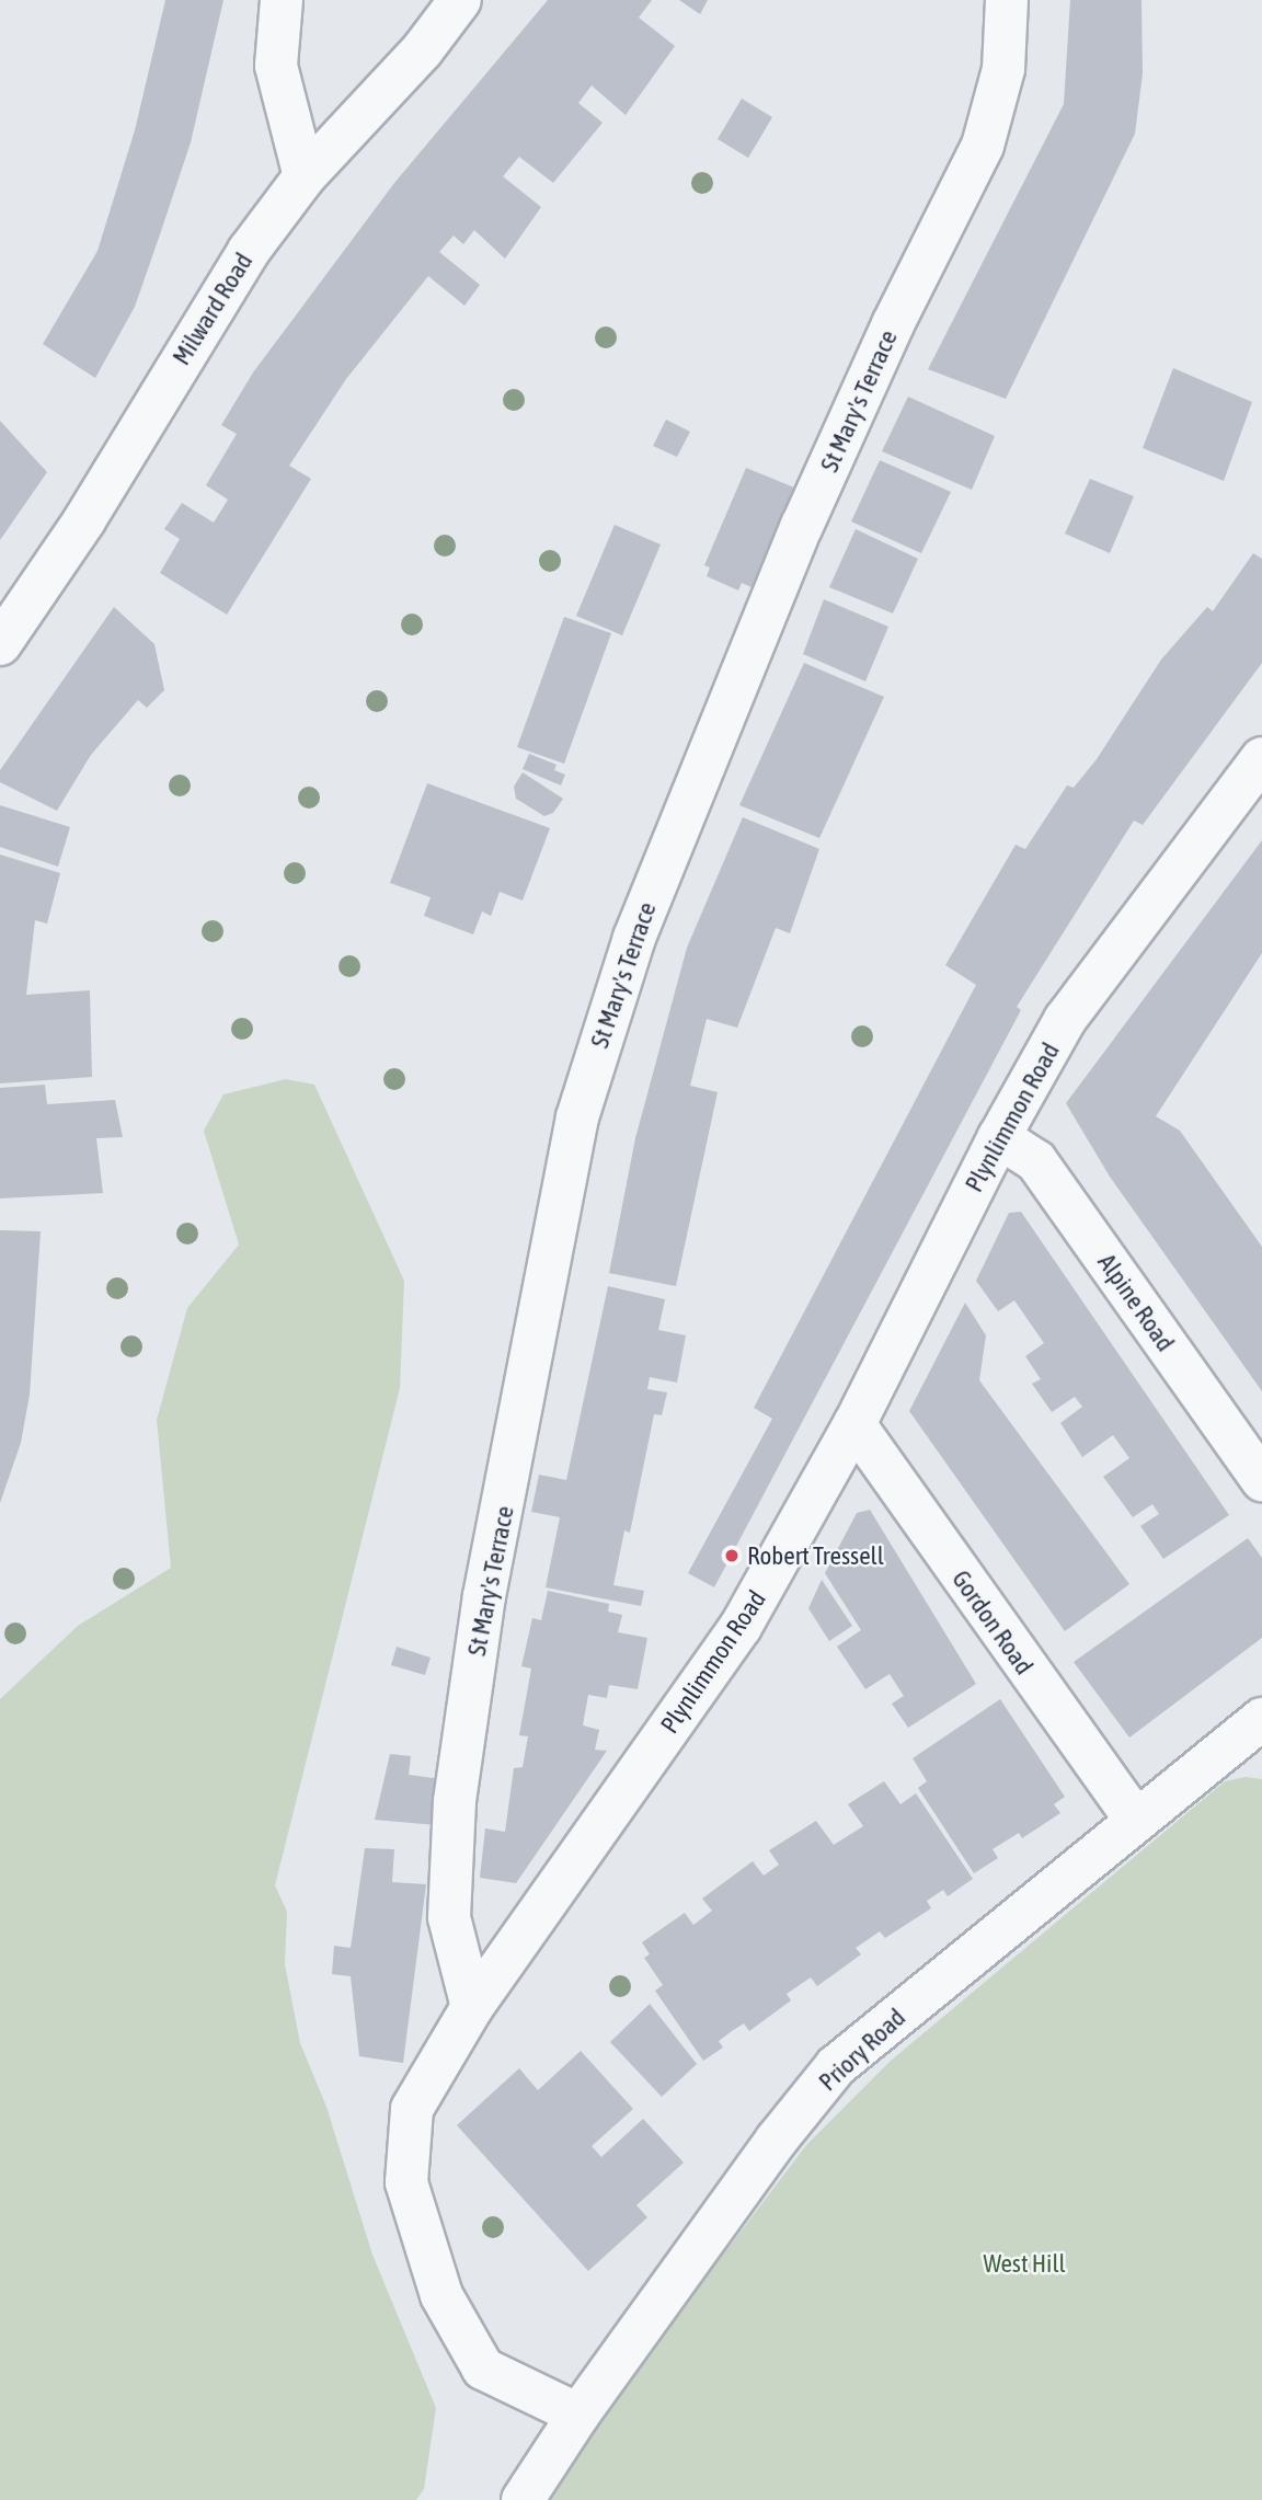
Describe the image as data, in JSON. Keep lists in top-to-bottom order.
{
  "streets": {
    "street": [
      "Milward Road",
      "St Mary's Terrace",
      "Plynlimmon Road",
      "Alpine Road",
      "Gordon Road",
      "Priory Road"
    ]
  },
  "crossings": [
    ["St Mary's Terrace", "Plynlimmon Road"],
    ["Plynlimmon Road", "Alpine Road"],
    ["Plynlimmon Road", "Gordon Road"],
    ["Plynlimmon Road", "Priory Road"],
    ["Gordon Road", "Priory Road"]
  ],
  "parks": ["West Hill"],
  "places": ["Robert Tressell"]
}
